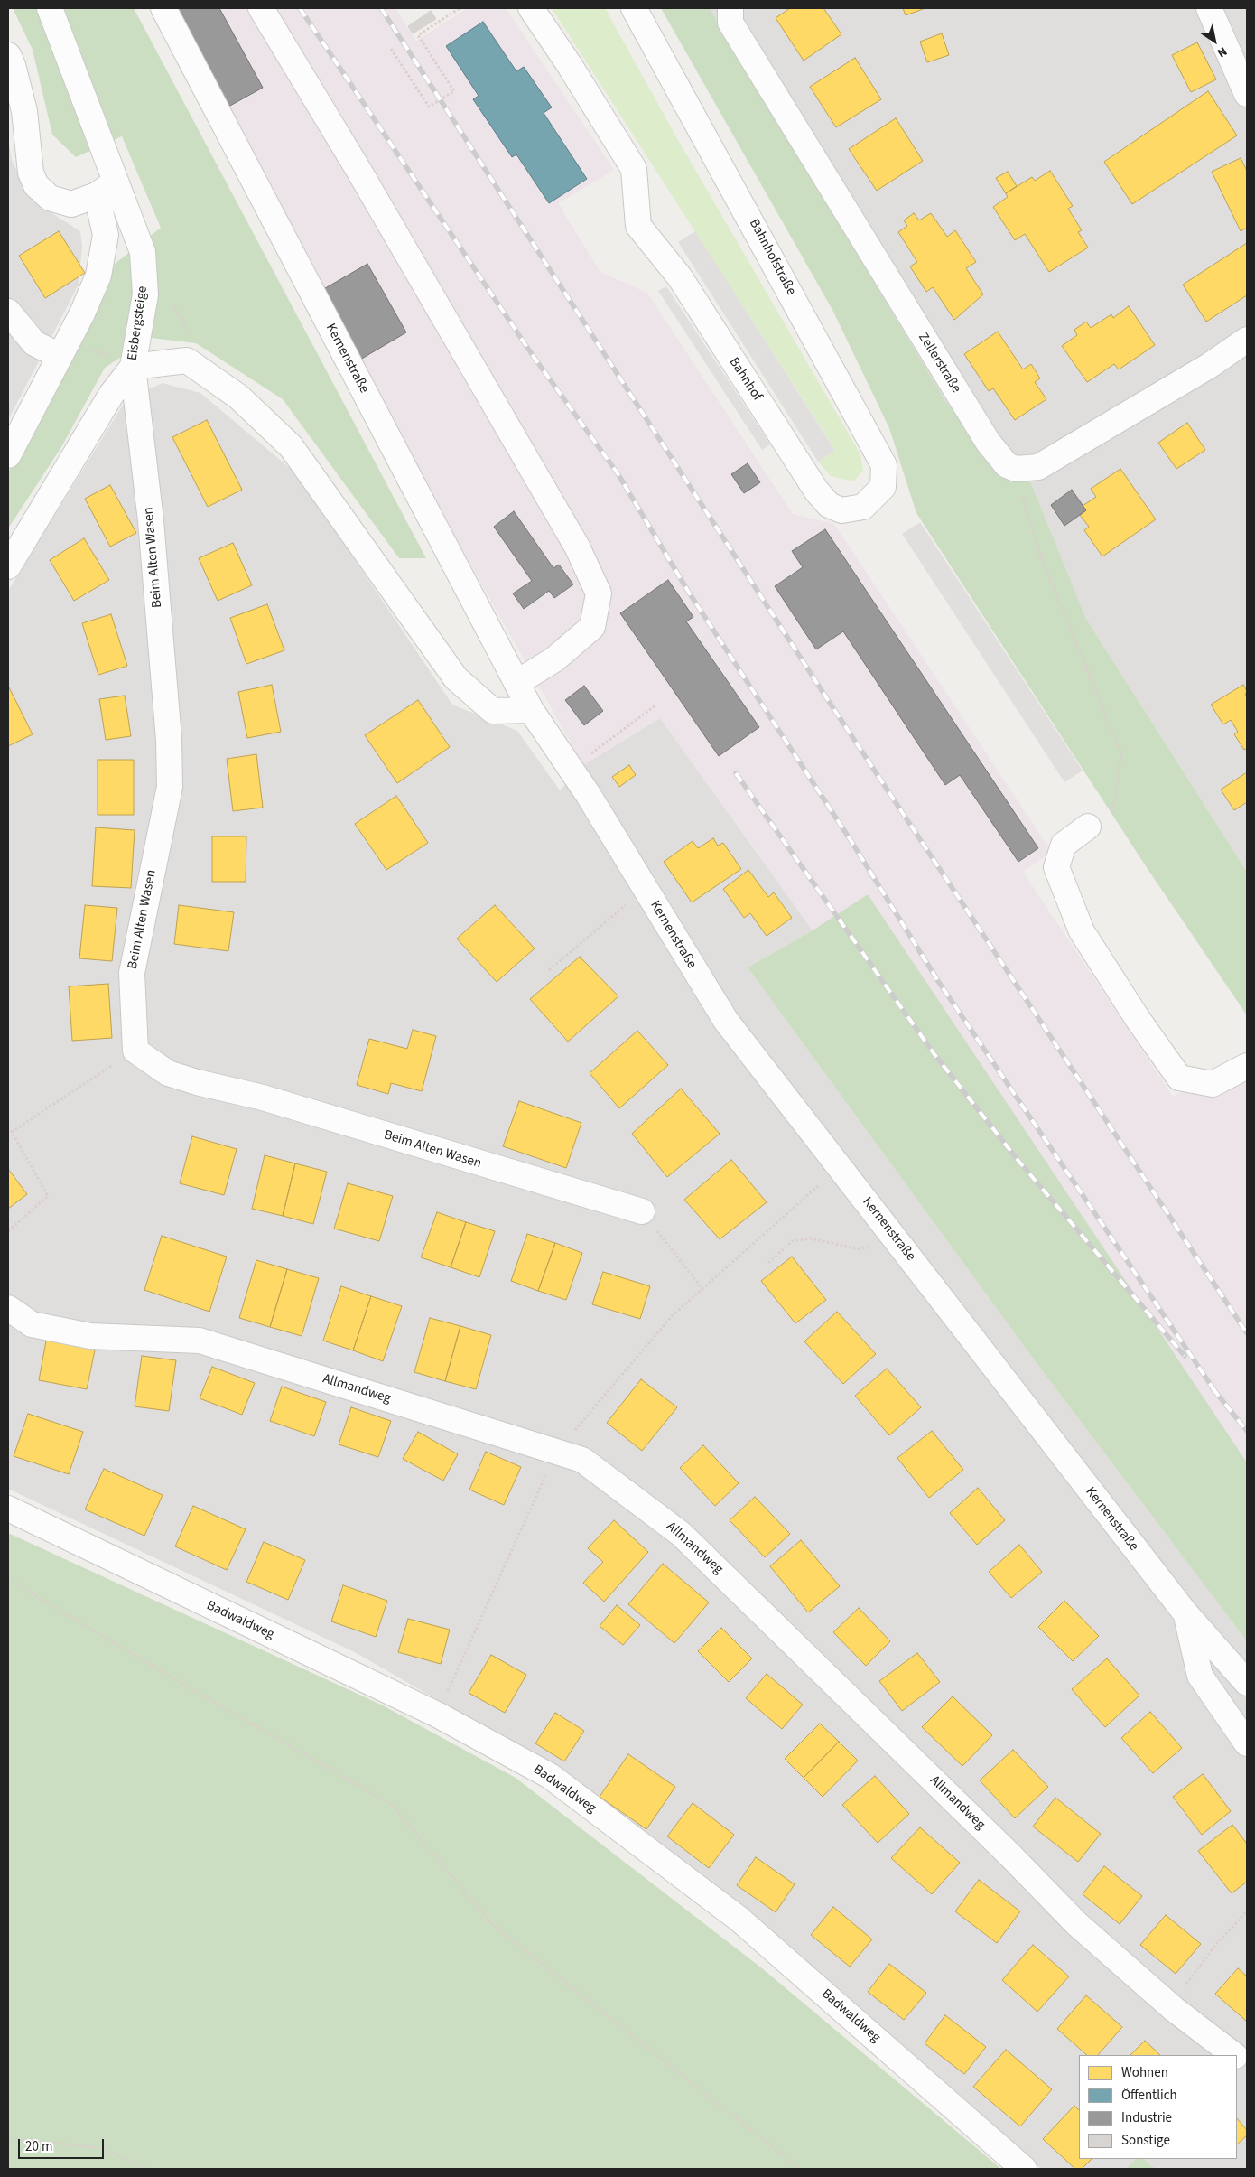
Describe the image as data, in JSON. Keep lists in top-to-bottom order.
{
  "streets": {
    "street": [
      "Bahnhofstraße",
      "Eisbergsteige",
      "Kernenstraße",
      "Zellerstraße",
      "Bahnhof",
      "Beim Alten Wasen",
      "Allmandweg",
      "Badwaldweg"
    ]
  },
  "crossings": [
    ["Bahnhofstraße", "Bahnhof"],
    ["Eisbergsteige", "Beim Alten Wasen"]
  ],
  "legend": [
    "Wohnen",
    "Öffentlich",
    "Industrie",
    "Sonstige"
  ],
  "scale_bar": "20 m",
  "north": "bottom right"
}
